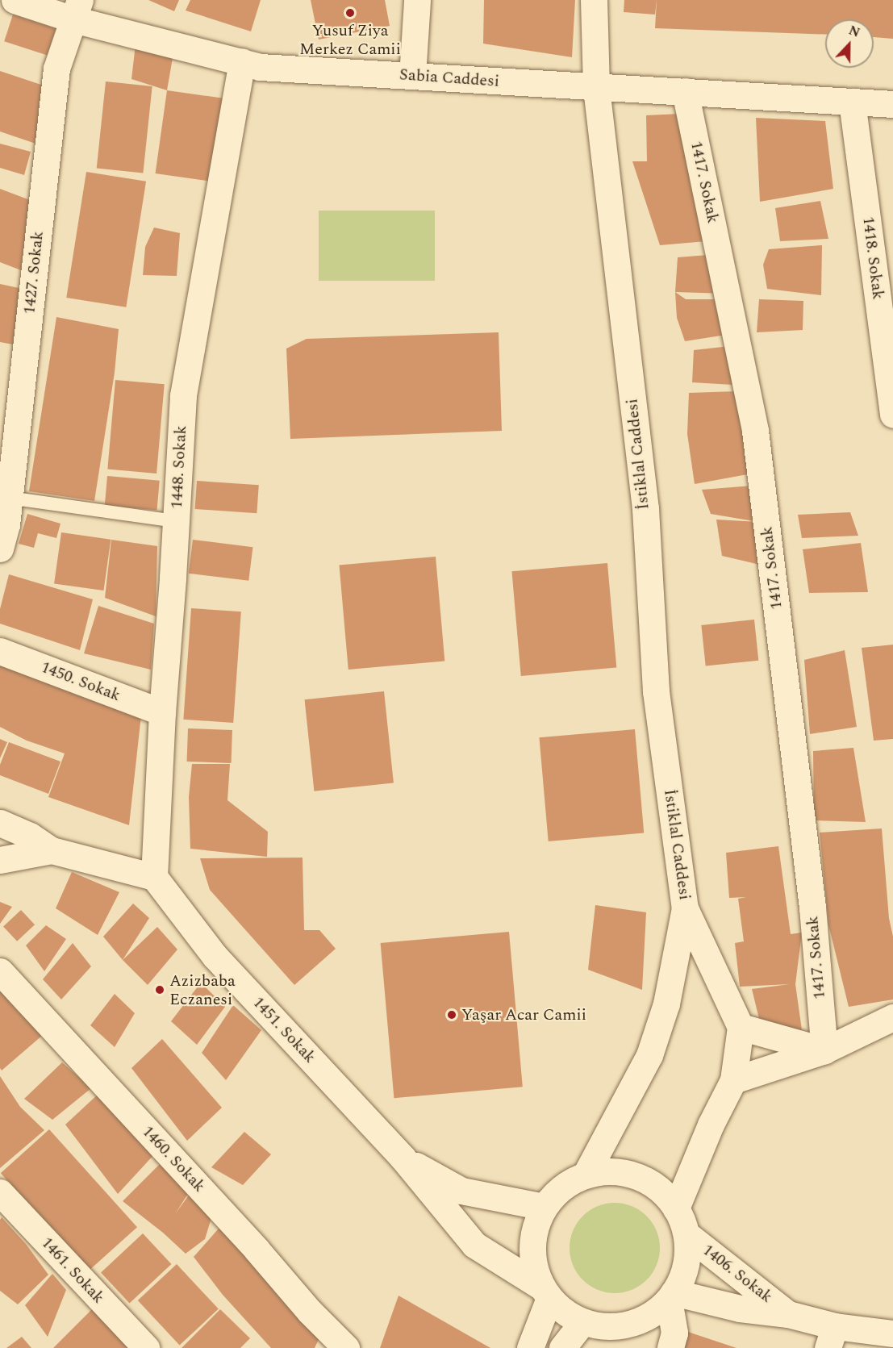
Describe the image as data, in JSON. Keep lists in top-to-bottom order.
{
  "streets": {
    "street": [
      "Sabia Caddesi",
      "1417. Sokak",
      "1418. Sokak",
      "1427. Sokak",
      "İstiklal Caddesi",
      "1448. Sokak",
      "1450. Sokak",
      "1451. Sokak",
      "1460. Sokak",
      "1461. Sokak",
      "1406. Sokak"
    ]
  },
  "crossings": [
    ["Sabia Caddesi", "1417. Sokak"],
    ["Sabia Caddesi", "1418. Sokak"],
    ["Sabia Caddesi", "1427. Sokak"],
    ["Sabia Caddesi", "İstiklal Caddesi"],
    ["Sabia Caddesi", "1448. Sokak"],
    ["İstiklal Caddesi", "1451. Sokak"],
    ["İstiklal Caddesi", "1406. Sokak"],
    ["1448. Sokak", "1450. Sokak"],
    ["1448. Sokak", "1451. Sokak"],
    ["1451. Sokak", "1406. Sokak"]
  ],
  "places": ["Yusuf Ziya Merkez Camii", "Azizbaba Eczanesi", "Yaşar Acar Camii"],
  "north": "top"
}
